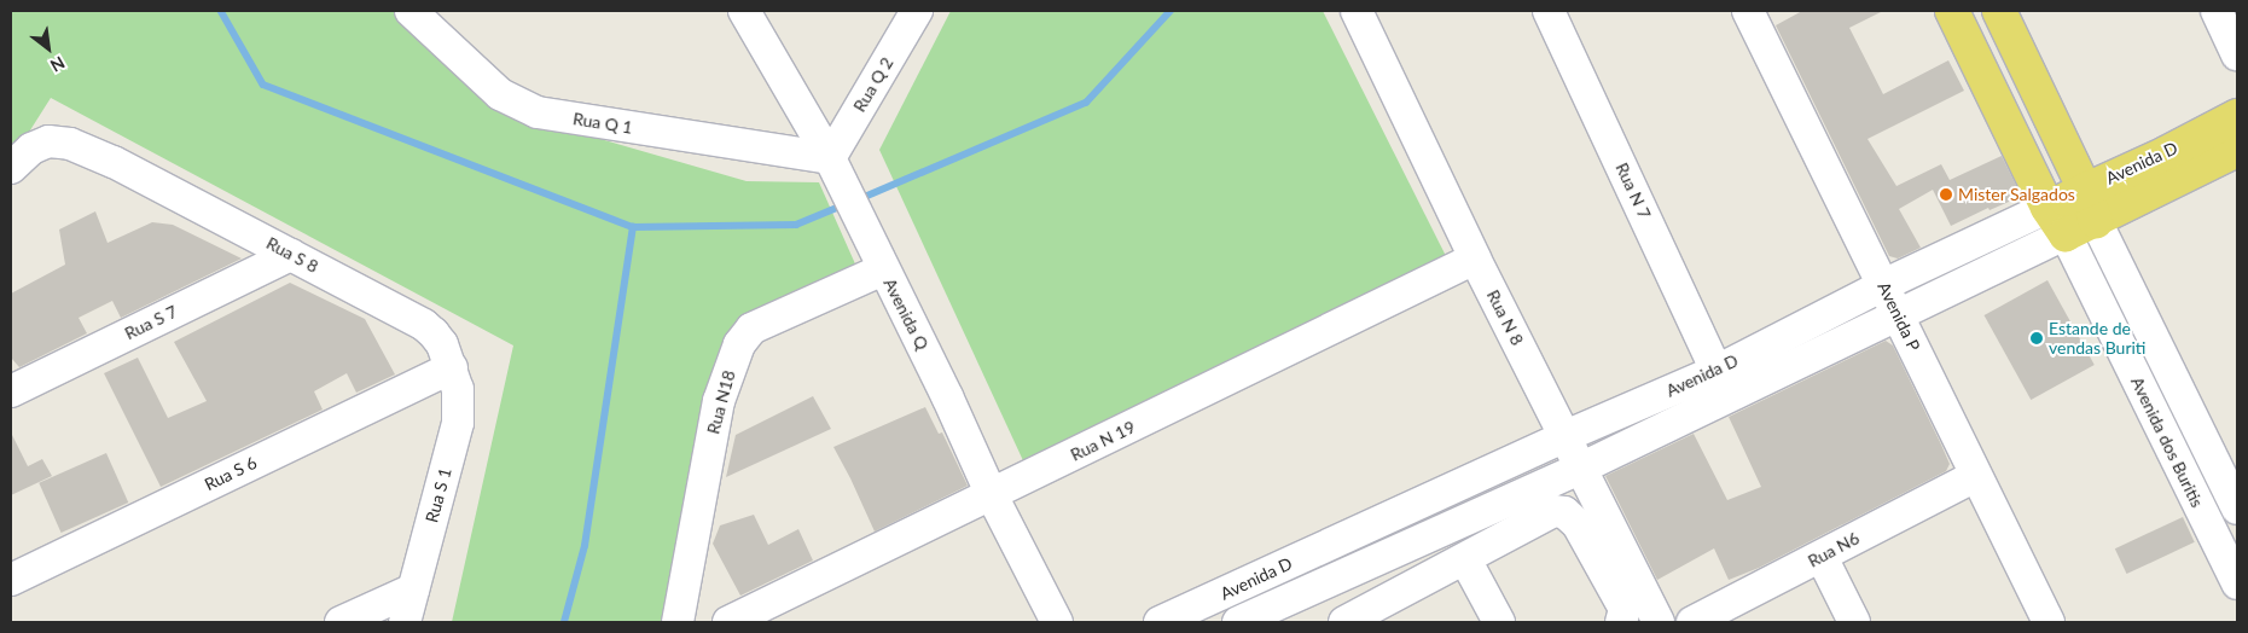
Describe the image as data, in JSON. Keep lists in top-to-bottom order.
{
  "streets": {
    "main road": ["Avenida D", "Avenida dos Buritis"],
    "street": [
      "Rua Q 2",
      "Rua Q 1",
      "Rua N 7",
      "Rua S 8",
      "Avenida Q",
      "Avenida P",
      "Rua N 8",
      "Rua S 7",
      "Rua N18",
      "Rua N 19",
      "Rua S 6",
      "Rua S 1",
      "Rua N6"
    ]
  },
  "crossings": [
    ["Rua Q 2", "Rua Q 1"],
    ["Rua Q 2", "Avenida Q"],
    ["Rua Q 1", "Avenida Q"],
    ["Avenida D", "Rua N 7"],
    ["Avenida D", "Avenida P"],
    ["Avenida D", "Rua N 8"],
    ["Avenida D", "Avenida dos Buritis"],
    ["Rua S 8", "Rua S 7"],
    ["Rua S 8", "Rua S 6"],
    ["Rua S 8", "Rua S 1"],
    ["Avenida Q", "Rua N18"],
    ["Avenida Q", "Rua N 19"],
    ["Avenida P", "Rua N6"],
    ["Rua N 8", "Rua N 19"],
    ["Rua S 6", "Rua S 1"]
  ],
  "places": ["Mister Salgados", "Estande de vendas Buriti"],
  "north": "bottom right"
}
